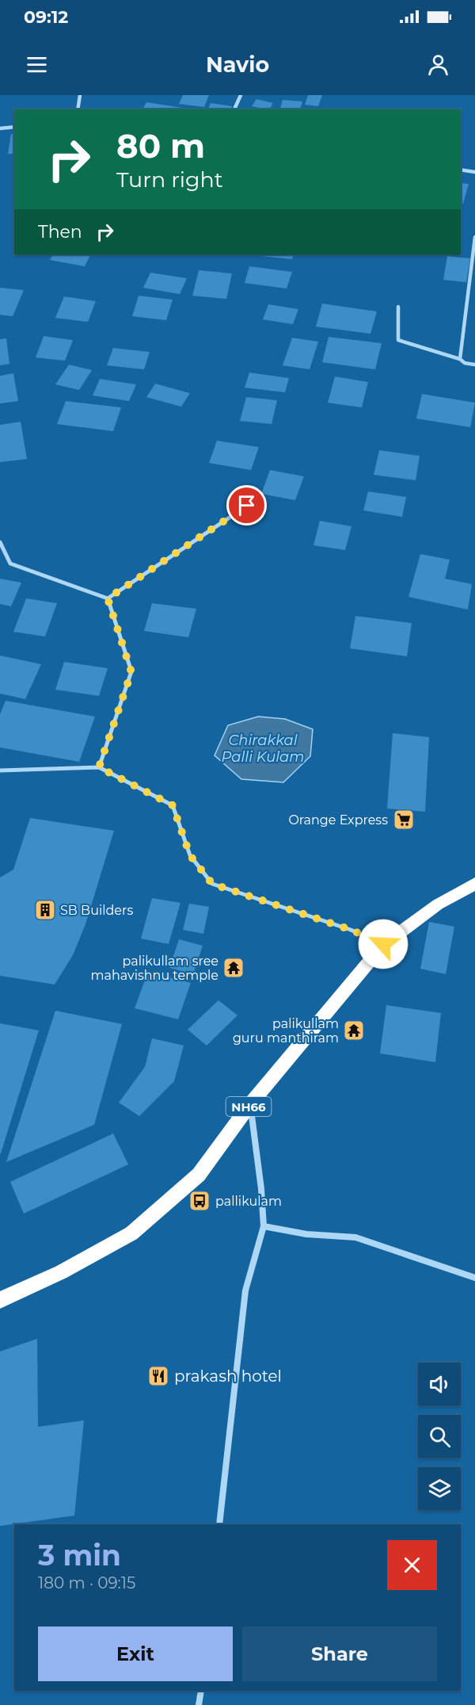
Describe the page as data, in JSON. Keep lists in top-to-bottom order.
{
  "streets": {
    "highway": ["NH66"]
  },
  "water": ["Chirakkal Palli Kulam"],
  "places": {
    "supermarket": ["Orange Express"],
    "building": ["SB Builders"],
    "temple": ["palikullam sree mahavishnu temple", "palikullam guru manthiram"],
    "bus stop": ["pallikulam"],
    "restaurant": ["prakash hotel"]
  },
  "page": {
    "status": "09:12",
    "header": "Navio",
    "turn": ["80 m", "Turn right"],
    "then": "Then",
    "heading": ["3 min", "180 m · 09:15"],
    "buttons": ["Exit", "Share"]
  }
}
